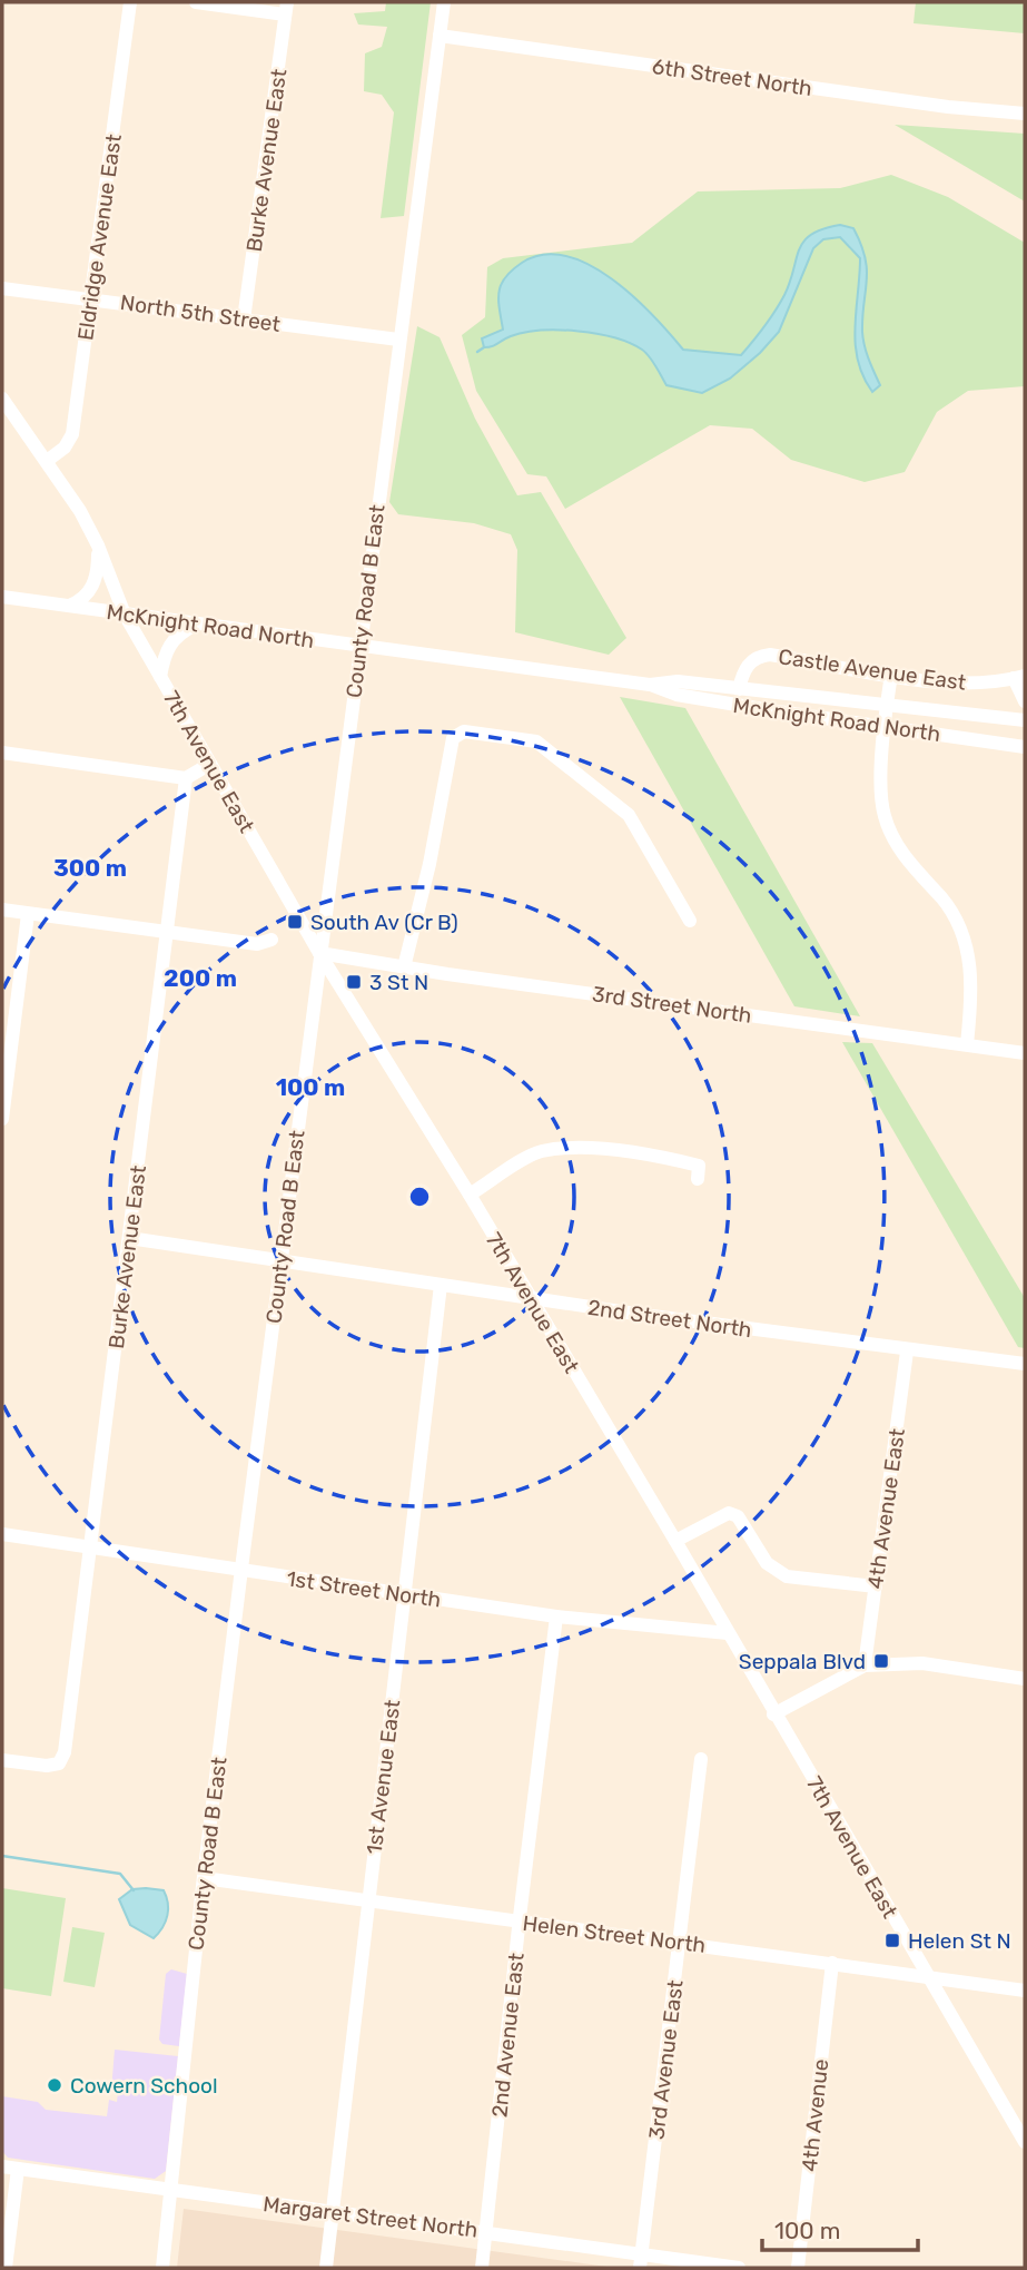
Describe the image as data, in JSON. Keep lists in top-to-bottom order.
{
  "streets": {
    "street": [
      "6th Street North",
      "Burke Avenue East",
      "Eldridge Avenue East",
      "North 5th Street",
      "County Road B East",
      "McKnight Road North",
      "Castle Avenue East",
      "7th Avenue East",
      "3rd Street North",
      "2nd Street North",
      "4th Avenue East",
      "1st Street North",
      "1st Avenue East",
      "Helen Street North",
      "2nd Avenue East",
      "3rd Avenue East",
      "4th Avenue",
      "Margaret Street North"
    ]
  },
  "crossings": [
    ["6th Street North", "County Road B East"],
    ["Burke Avenue East", "North 5th Street"],
    ["Burke Avenue East", "2nd Street North"],
    ["Burke Avenue East", "1st Street North"],
    ["Eldridge Avenue East", "North 5th Street"],
    ["Eldridge Avenue East", "7th Avenue East"],
    ["North 5th Street", "County Road B East"],
    ["County Road B East", "McKnight Road North"],
    ["County Road B East", "7th Avenue East"],
    ["County Road B East", "3rd Street North"],
    ["County Road B East", "2nd Street North"],
    ["County Road B East", "1st Street North"],
    ["County Road B East", "Helen Street North"],
    ["County Road B East", "Margaret Street North"],
    ["McKnight Road North", "Castle Avenue East"],
    ["McKnight Road North", "7th Avenue East"],
    ["7th Avenue East", "3rd Street North"],
    ["7th Avenue East", "2nd Street North"],
    ["7th Avenue East", "1st Street North"],
    ["7th Avenue East", "Helen Street North"],
    ["2nd Street North", "4th Avenue East"],
    ["2nd Street North", "1st Avenue East"],
    ["1st Street North", "1st Avenue East"],
    ["1st Street North", "2nd Avenue East"],
    ["1st Avenue East", "Helen Street North"],
    ["1st Avenue East", "Margaret Street North"],
    ["Helen Street North", "2nd Avenue East"],
    ["Helen Street North", "3rd Avenue East"],
    ["Helen Street North", "4th Avenue"],
    ["2nd Avenue East", "Margaret Street North"],
    ["3rd Avenue East", "Margaret Street North"]
  ],
  "places": {
    "transit": [
      "South Av (Cr B)",
      "3 St N",
      "Seppala Blvd",
      "Helen St N"
    ],
    "other": ["Cowern School"]
  },
  "scale_bar": "100 m",
  "rings": ["300 m", "200 m", "100 m"]
}
